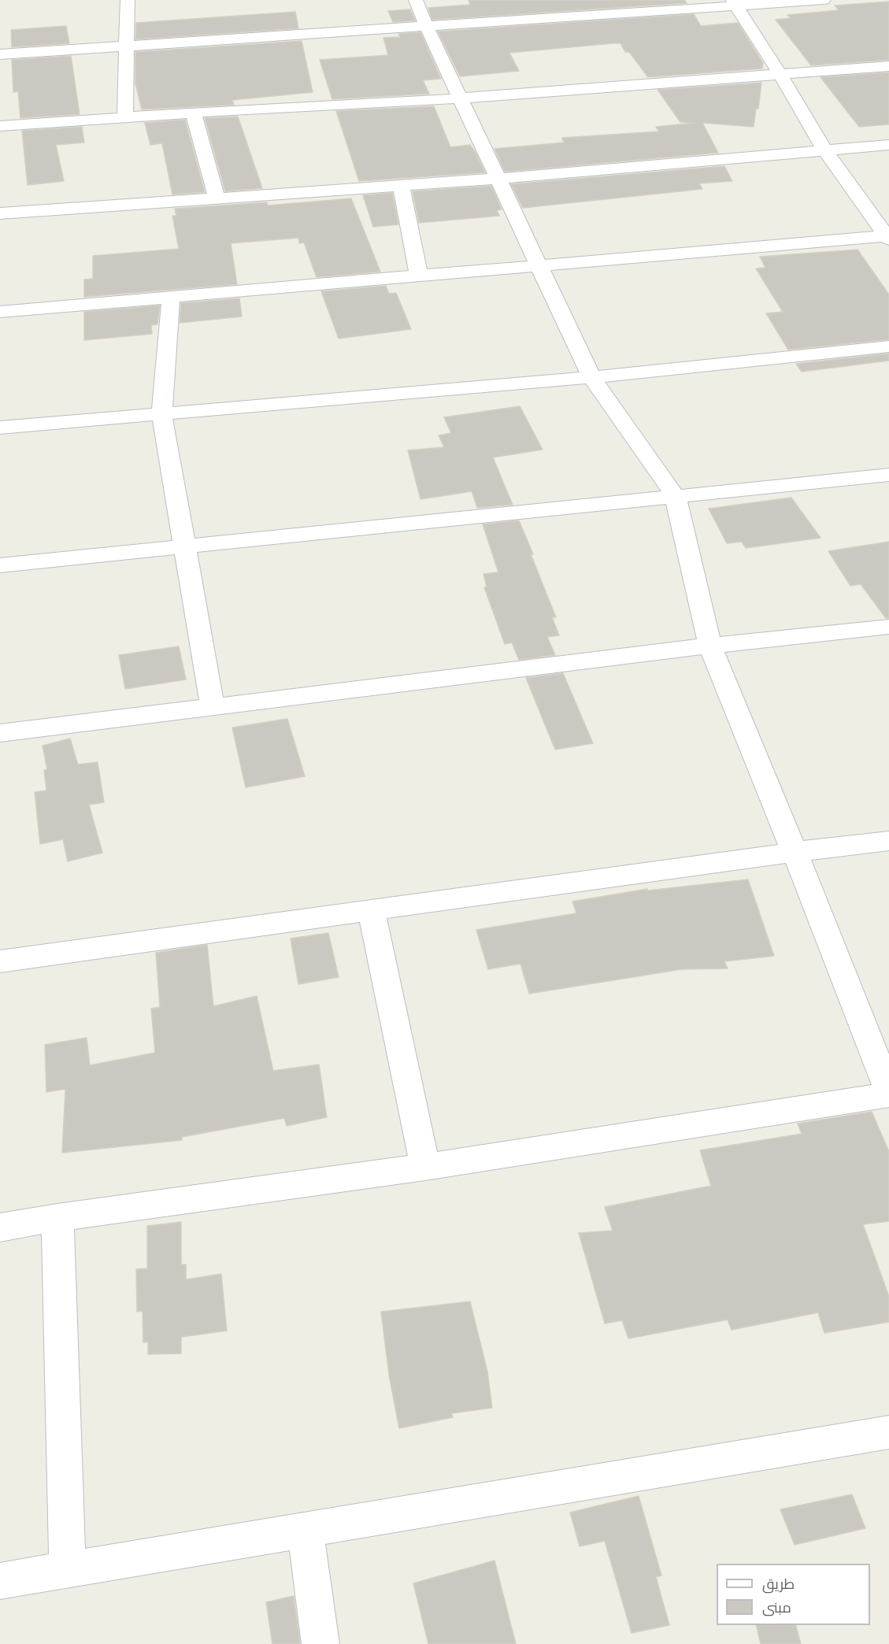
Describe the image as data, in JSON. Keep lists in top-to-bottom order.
{
  "legend": ["طريق", "مبنى"]
}
